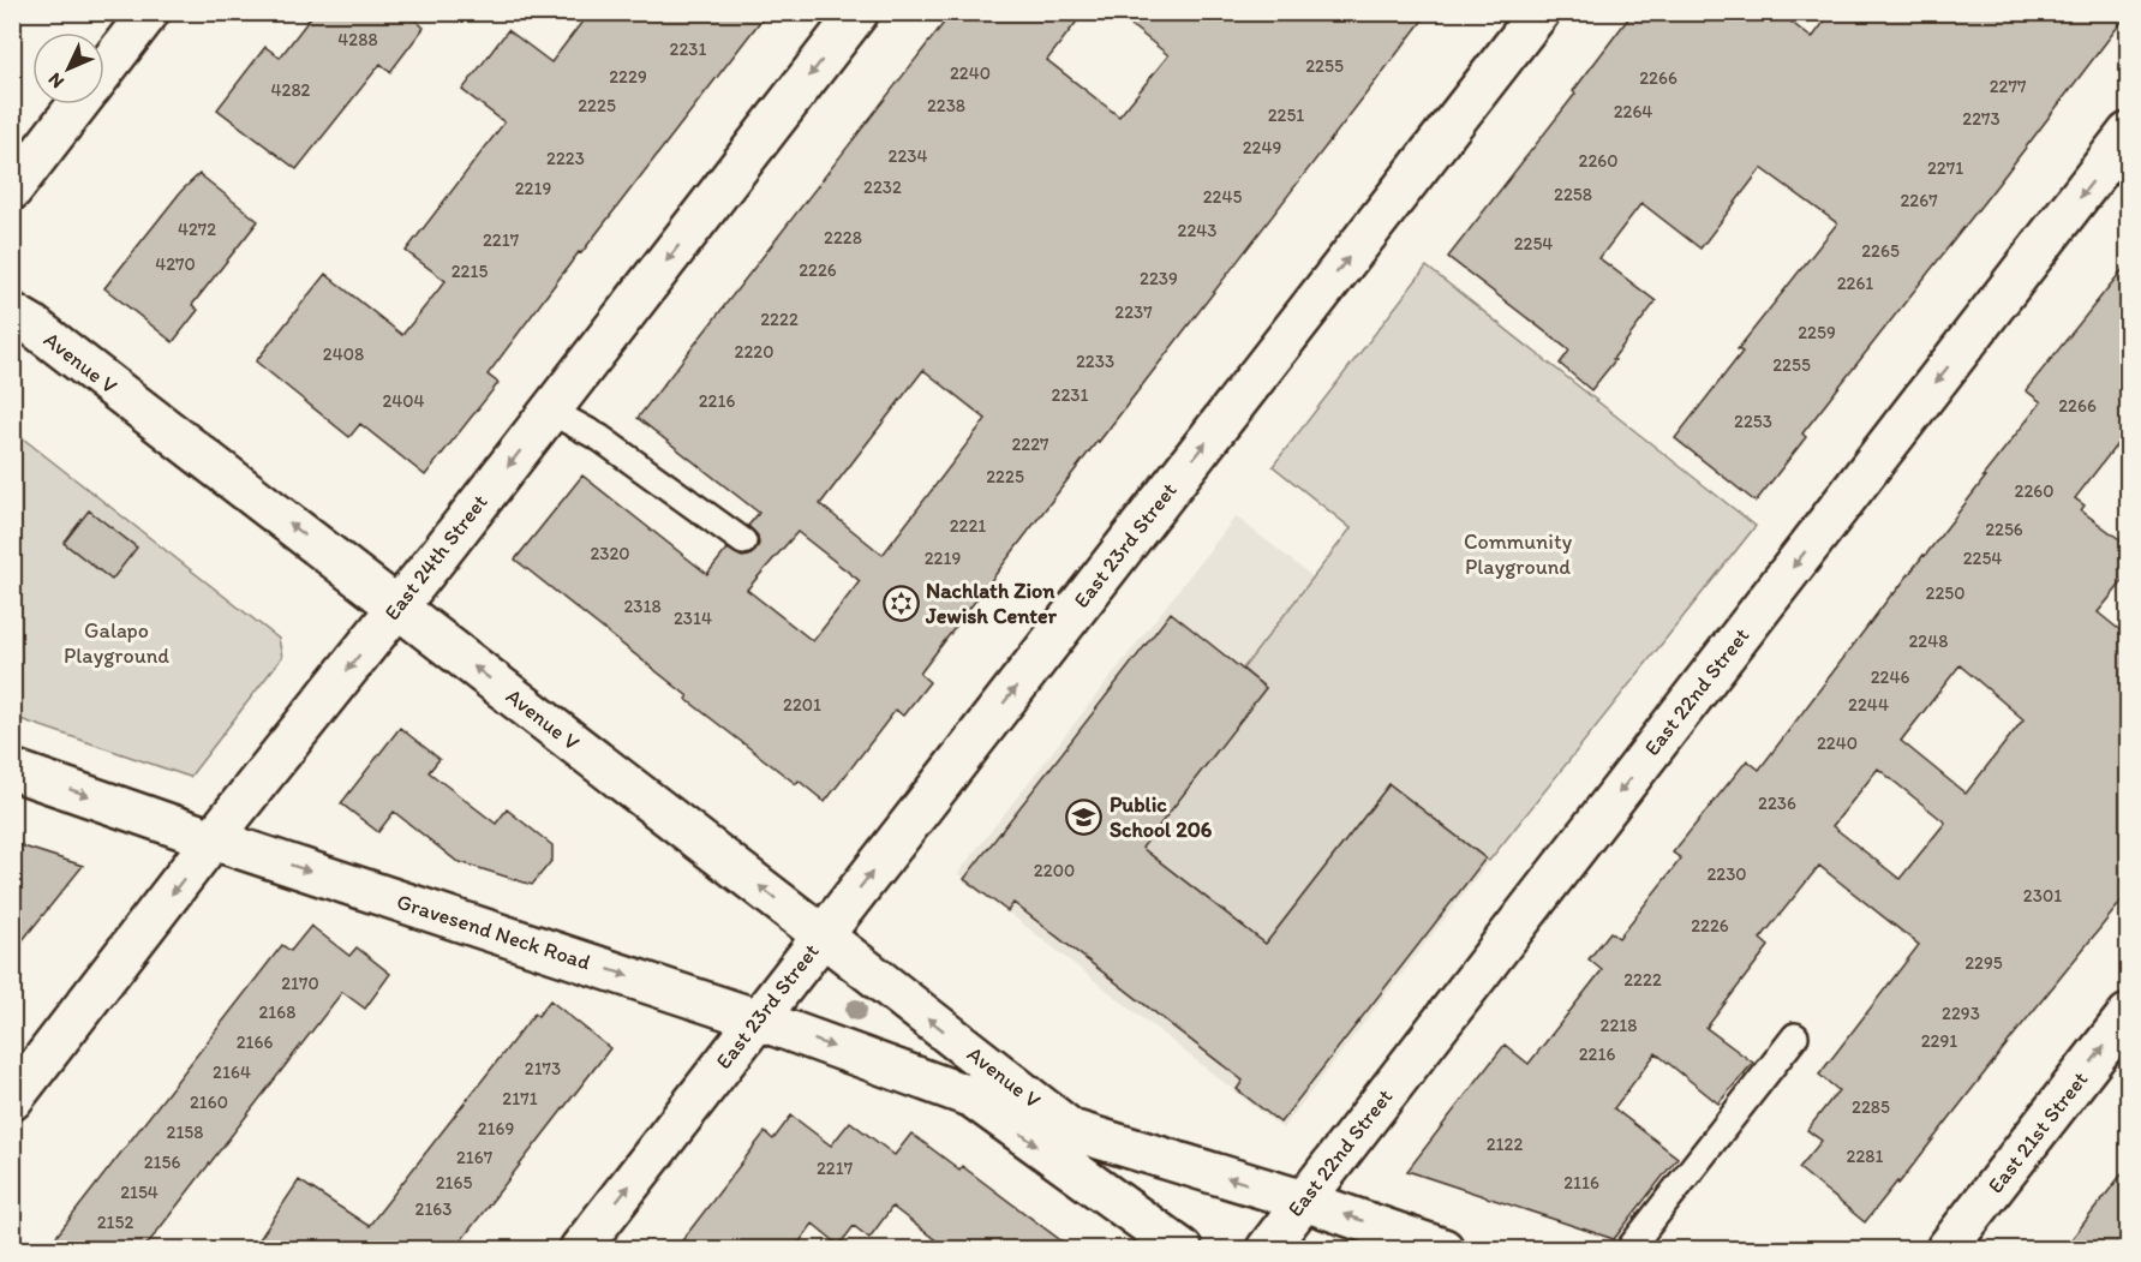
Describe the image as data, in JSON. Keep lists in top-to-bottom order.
{
  "streets": {
    "street": [
      "Avenue V",
      "East 23rd Street",
      "East 24th Street",
      "East 22nd Street",
      "Gravesend Neck Road",
      "East 21st Street"
    ]
  },
  "crossings": [
    ["Avenue V", "East 23rd Street"],
    ["Avenue V", "East 24th Street"],
    ["Avenue V", "East 22nd Street"],
    ["Avenue V", "Gravesend Neck Road"],
    ["East 23rd Street", "Gravesend Neck Road"],
    ["East 24th Street", "Gravesend Neck Road"]
  ],
  "one_way": [
    "East 23rd Street",
    "East 24th Street",
    "East 22nd Street",
    "Gravesend Neck Road",
    "East 21st Street"
  ],
  "parks": ["Community Playground", "Galapo Playground"],
  "places": {
    "synagogue": ["Nachlath Zion Jewish Center"],
    "school or university": ["Public School 206"]
  },
  "house_numbers": [
    "4288",
    "2231",
    "2255",
    "2240",
    "2229",
    "2266",
    "2277",
    "4282",
    "2225",
    "2238",
    "2264",
    "2251",
    "2273",
    "2249",
    "2234",
    "2223",
    "2260",
    "2271",
    "2232",
    "2219",
    "2258",
    "2245",
    "2267",
    "4272",
    "2243",
    "2228",
    "2217",
    "2254",
    "2265",
    "4270",
    "2226",
    "2215",
    "2239",
    "2261",
    "2237",
    "2222",
    "2259",
    "2220",
    "2408",
    "2233",
    "2255",
    "2231",
    "2404",
    "2216",
    "2266",
    "2253",
    "2227",
    "2225",
    "2260",
    "2221",
    "2256",
    "2320",
    "2219",
    "2254",
    "2250",
    "2318",
    "2314",
    "2248",
    "2246",
    "2201",
    "2244",
    "2240",
    "2236",
    "2200",
    "2230",
    "2301",
    "2226",
    "2295",
    "2222",
    "2170",
    "2168",
    "2293",
    "2218",
    "2291",
    "2166",
    "2216",
    "2173",
    "2164",
    "2171",
    "2160",
    "2285",
    "2169",
    "2158",
    "2122",
    "2281",
    "2167",
    "2156",
    "2217",
    "2165",
    "2116",
    "2154",
    "2163",
    "2152"
  ],
  "north": "bottom left"
}
